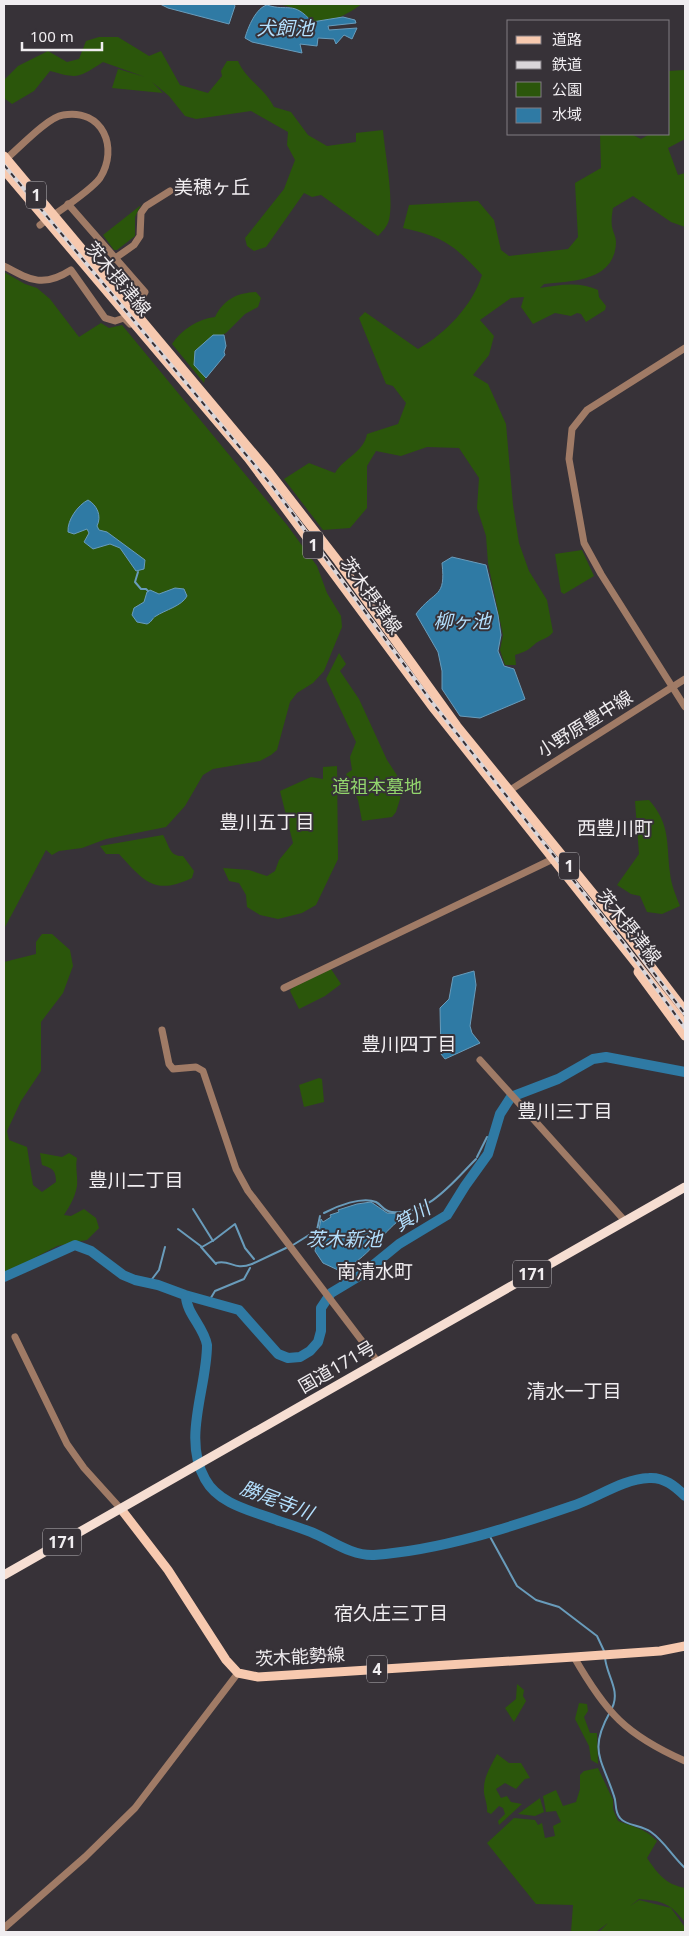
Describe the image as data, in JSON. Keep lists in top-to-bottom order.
{
  "streets": {
    "highway": ["171", "国道171号"],
    "main road": [
      "1",
      "茨木摂津線",
      "茨木能勢線",
      "4"
    ],
    "street": ["小野原豊中線"]
  },
  "crossings": [
    ["1", "茨木摂津線"],
    ["茨木摂津線", "小野原豊中線"],
    ["国道171号", "茨木能勢線"]
  ],
  "districts": [
    "美穂ヶ丘",
    "豊川五丁目",
    "西豊川町",
    "豊川四丁目",
    "豊川三丁目",
    "豊川二丁目",
    "南清水町",
    "清水一丁目",
    "宿久庄三丁目"
  ],
  "water": [
    "犬飼池",
    "柳ヶ池",
    "箕川",
    "茨木新池",
    "勝尾寺川"
  ],
  "parks": ["道祖本墓地"],
  "legend": [
    "道路",
    "鉄道",
    "公園",
    "水域"
  ],
  "scale_bar": "100 m"
}
